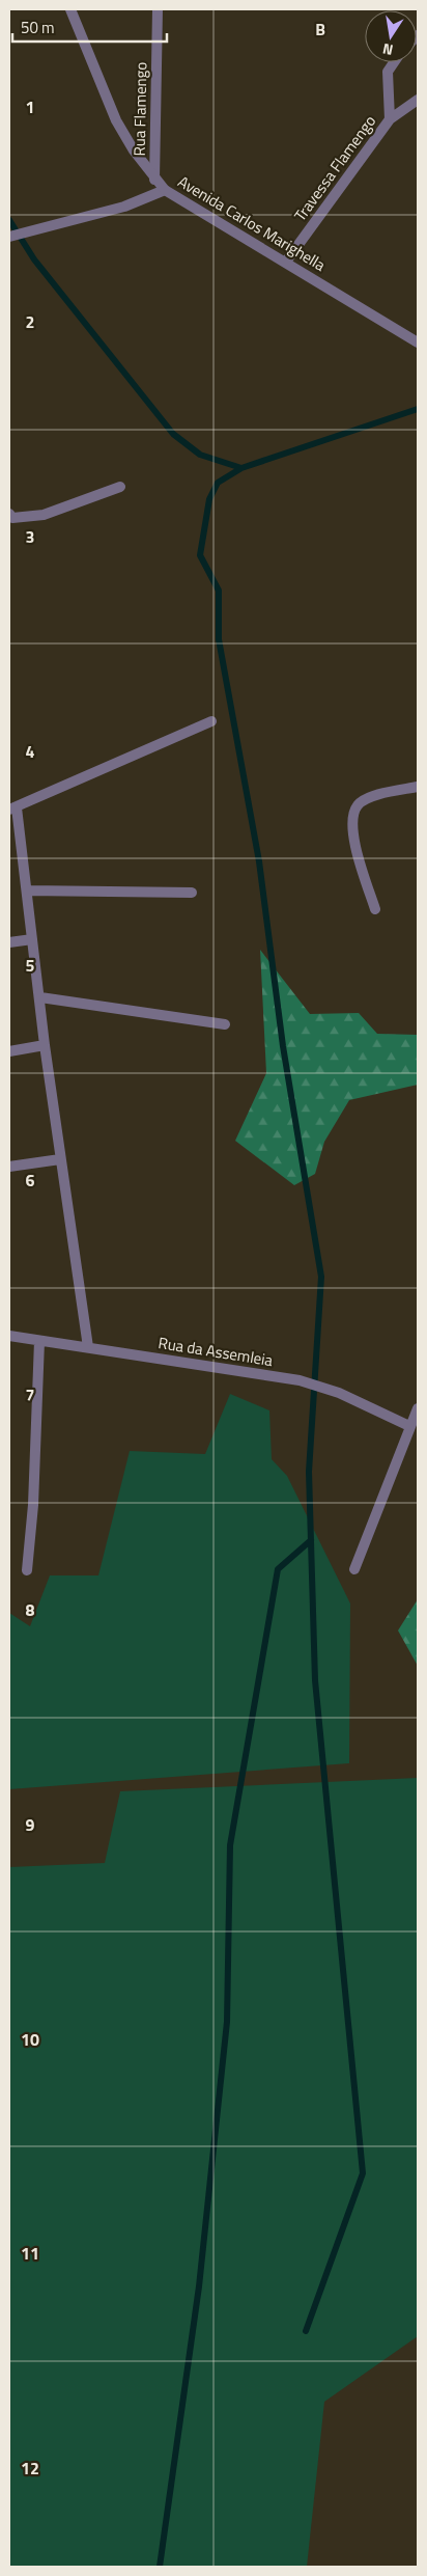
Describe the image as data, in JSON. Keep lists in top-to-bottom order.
{
  "streets": {
    "street": [
      "Rua Flamengo",
      "Travessa Flamengo",
      "Avenida Carlos Marighella",
      "Rua da Assemleia"
    ]
  },
  "crossings": [
    ["Rua Flamengo", "Avenida Carlos Marighella"],
    ["Travessa Flamengo", "Avenida Carlos Marighella"]
  ],
  "scale_bar": "50 m",
  "north": "bottom",
  "grid": {
    "columns": ["B"],
    "rows": [
      "1",
      "2",
      "3",
      "4",
      "5",
      "6",
      "7",
      "8",
      "9",
      "10",
      "11",
      "12"
    ]
  }
}
